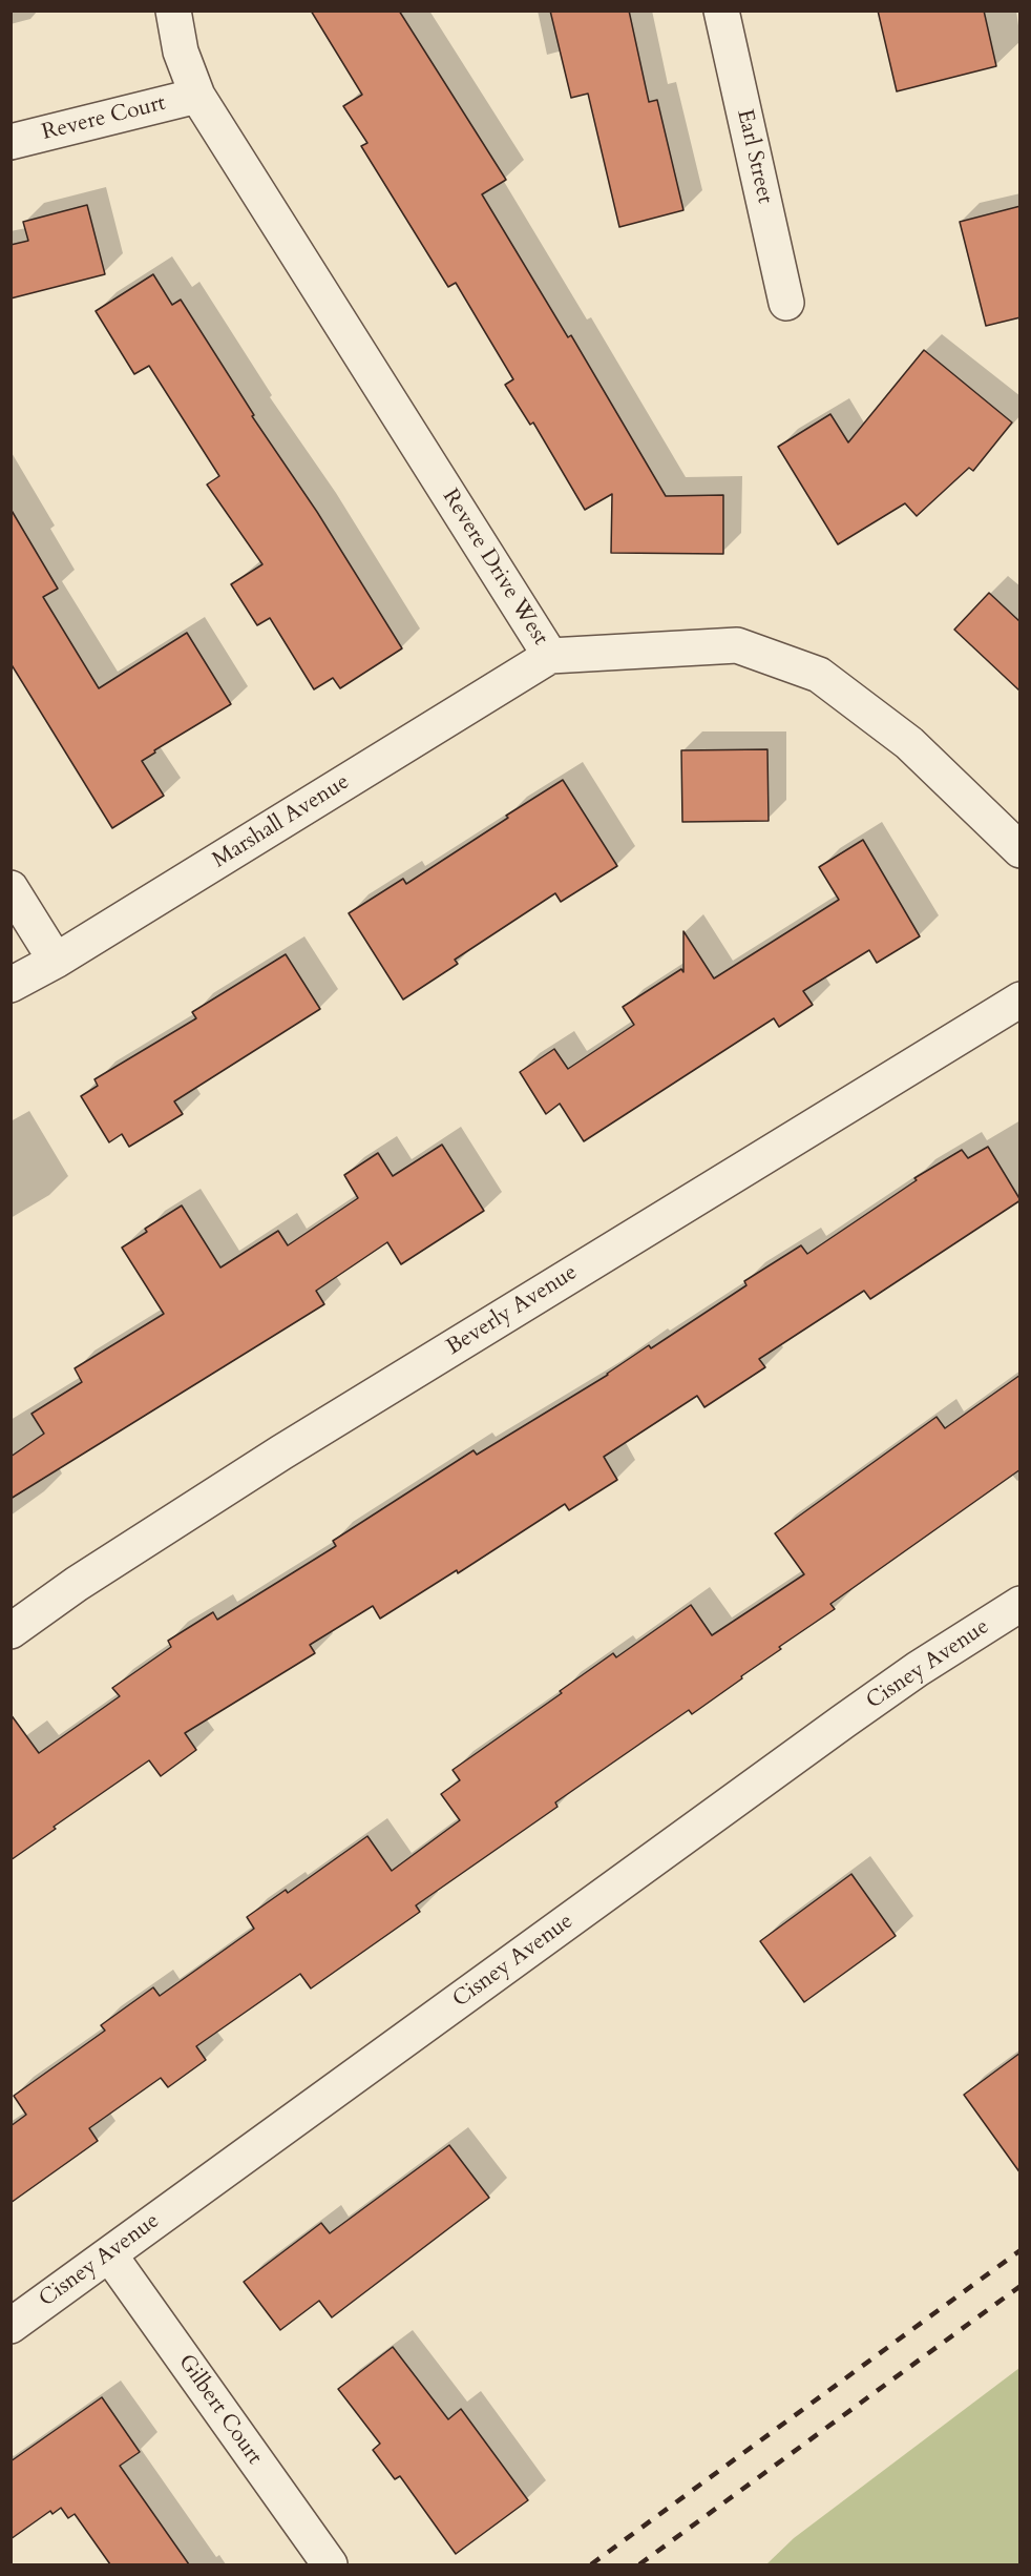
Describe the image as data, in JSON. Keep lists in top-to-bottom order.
{
  "streets": {
    "street": [
      "Revere Court",
      "Earl Street",
      "Revere Drive West",
      "Marshall Avenue",
      "Beverly Avenue",
      "Cisney Avenue",
      "Gilbert Court"
    ]
  },
  "crossings": [
    ["Revere Court", "Revere Drive West"],
    ["Revere Drive West", "Marshall Avenue"],
    ["Cisney Avenue", "Gilbert Court"]
  ]
}
